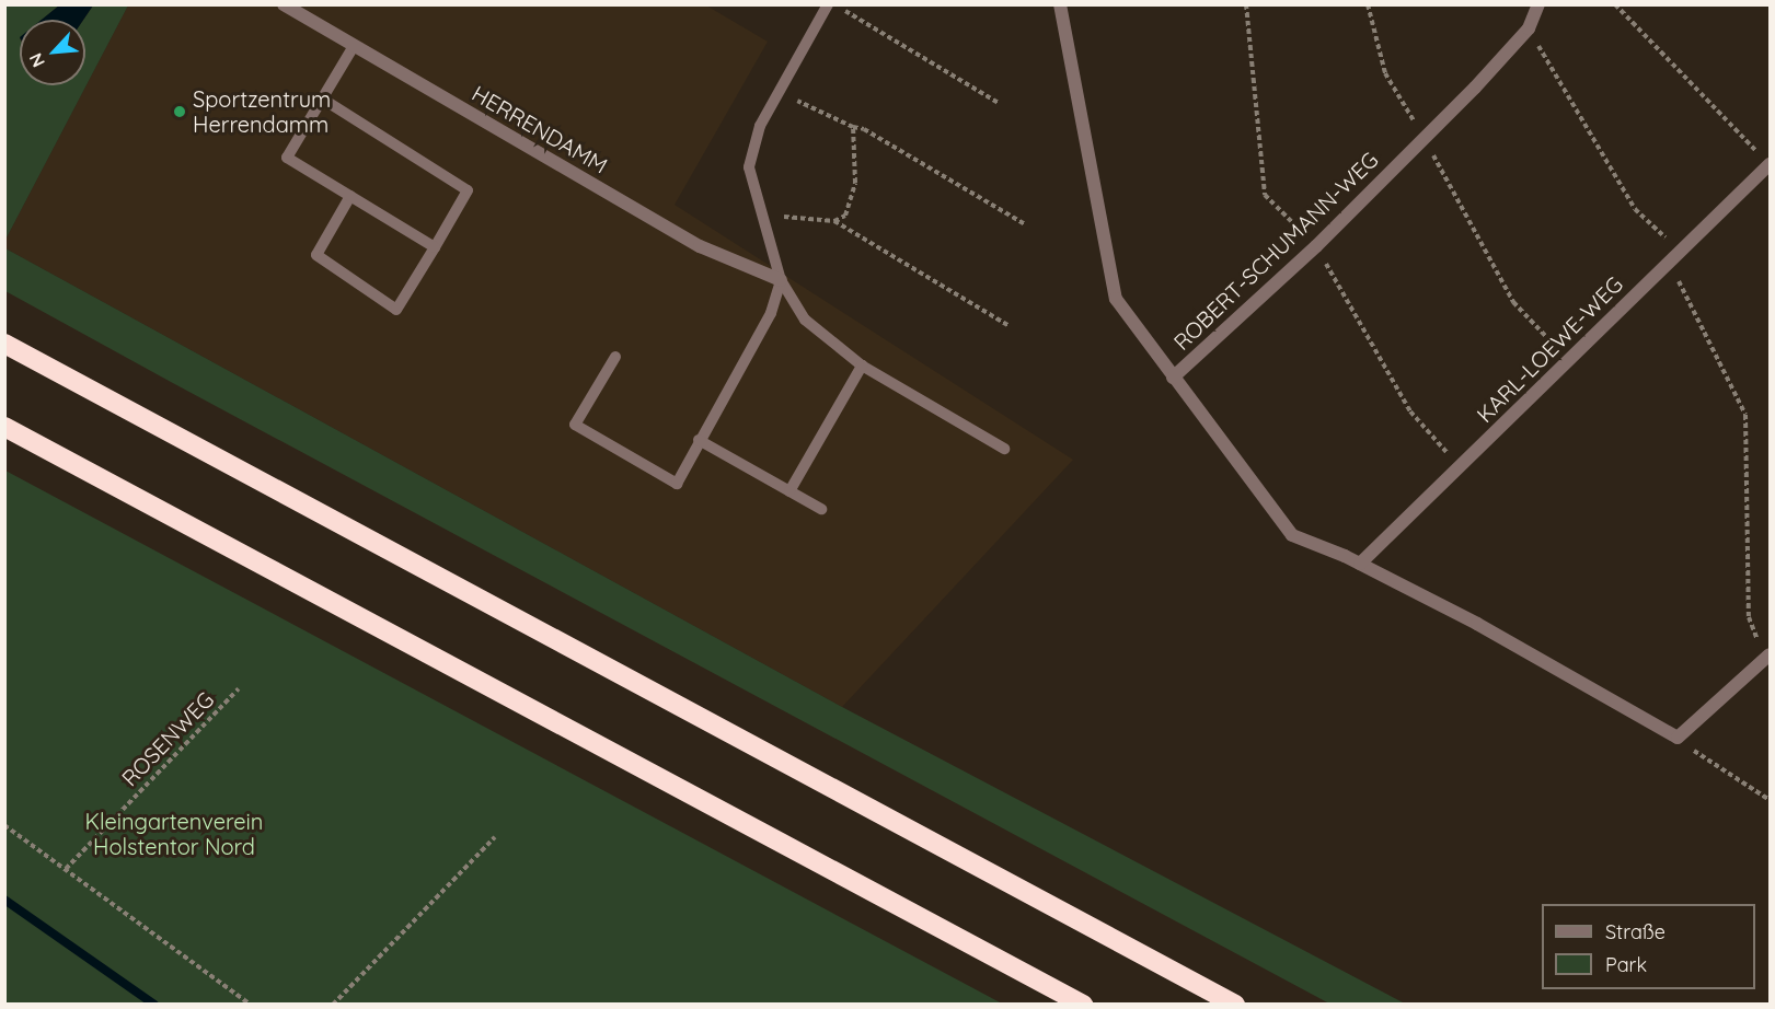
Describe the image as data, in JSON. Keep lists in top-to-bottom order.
{
  "streets": {
    "street": ["HERRENDAMM", "ROBERT-SCHUMANN-WEG", "KARL-LOEWE-WEG"],
    "path": ["ROSENWEG"]
  },
  "parks": ["Kleingartenverein Holstentor Nord"],
  "places": ["Sportzentrum Herrendamm"],
  "legend": ["Straße", "Park"],
  "north": "bottom left"
}
